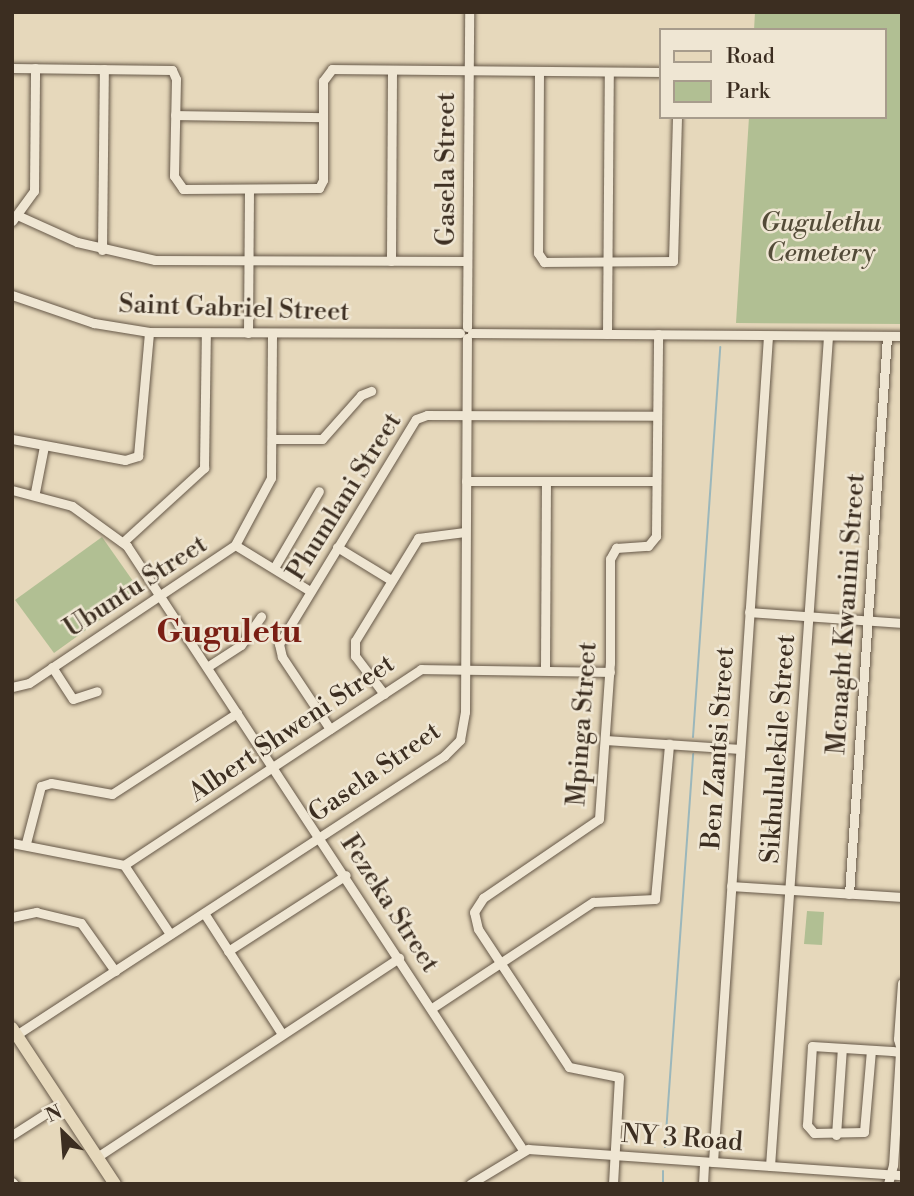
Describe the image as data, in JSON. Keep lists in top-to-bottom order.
{
  "streets": {
    "street": [
      "Gasela Street",
      "Saint Gabriel Street",
      "Phumlani Street",
      "Ubuntu Street",
      "Mcnaght Kwanini Street",
      "Mpinga Street",
      "Albert Shweni Street",
      "Ben Zantsi Street",
      "Sikhululekile Street",
      "Fezeka Street",
      "NY 3 Road"
    ]
  },
  "crossings": [
    ["Gasela Street", "Saint Gabriel Street"],
    ["Gasela Street", "Phumlani Street"],
    ["Gasela Street", "Albert Shweni Street"],
    ["Gasela Street", "Fezeka Street"],
    ["Saint Gabriel Street", "Ubuntu Street"],
    ["Saint Gabriel Street", "Mcnaght Kwanini Street"],
    ["Saint Gabriel Street", "Mpinga Street"],
    ["Saint Gabriel Street", "Ben Zantsi Street"],
    ["Saint Gabriel Street", "Sikhululekile Street"],
    ["Phumlani Street", "Mpinga Street"],
    ["Phumlani Street", "Albert Shweni Street"],
    ["Ubuntu Street", "Fezeka Street"],
    ["Mpinga Street", "Albert Shweni Street"],
    ["Mpinga Street", "NY 3 Road"],
    ["Albert Shweni Street", "Fezeka Street"],
    ["Ben Zantsi Street", "NY 3 Road"],
    ["Sikhululekile Street", "NY 3 Road"],
    ["Fezeka Street", "NY 3 Road"]
  ],
  "districts": ["Guguletu"],
  "parks": ["Gugulethu Cemetery"],
  "legend": ["Road", "Park"],
  "north": "top left"
}
